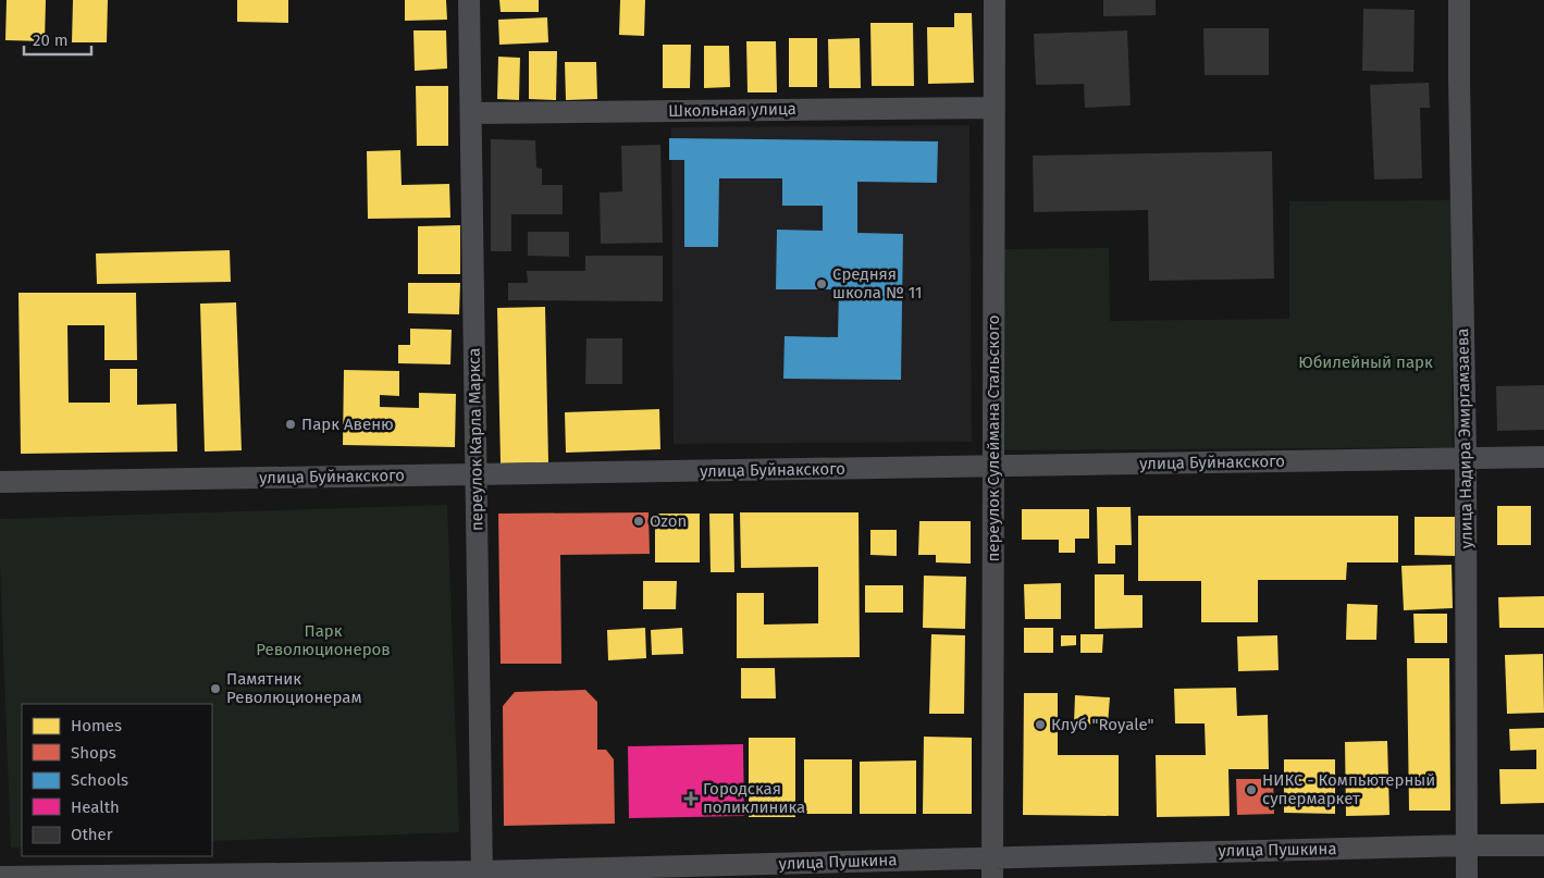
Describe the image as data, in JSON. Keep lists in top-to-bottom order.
{
  "streets": {
    "street": [
      "Школьная улица",
      "переулок Сулеймана Стальского",
      "улица Надира Эмиргамзаева",
      "переулок Карла Маркса",
      "улица Буйнакского",
      "улица Пушкина"
    ]
  },
  "crossings": [
    ["Школьная улица", "переулок Сулеймана Стальского"],
    ["Школьная улица", "переулок Карла Маркса"],
    ["переулок Сулеймана Стальского", "улица Буйнакского"],
    ["переулок Сулеймана Стальского", "улица Пушкина"],
    ["улица Надира Эмиргамзаева", "улица Буйнакского"],
    ["улица Надира Эмиргамзаева", "улица Пушкина"],
    ["переулок Карла Маркса", "улица Буйнакского"],
    ["переулок Карла Маркса", "улица Пушкина"]
  ],
  "parks": ["Юбилейный парк", "Парк Революционеров"],
  "places": {
    "other": [
      "Средняя школа № 11",
      "Парк Авеню",
      "Ozon",
      "Памятник Революционерам",
      "Клуб \"Royale\"",
      "НИКС - Компьютерный супермаркет"
    ],
    "health": ["Городская поликлиника"]
  },
  "legend": [
    "Homes",
    "Shops",
    "Schools",
    "Health",
    "Other"
  ],
  "scale_bar": "20 m"
}
